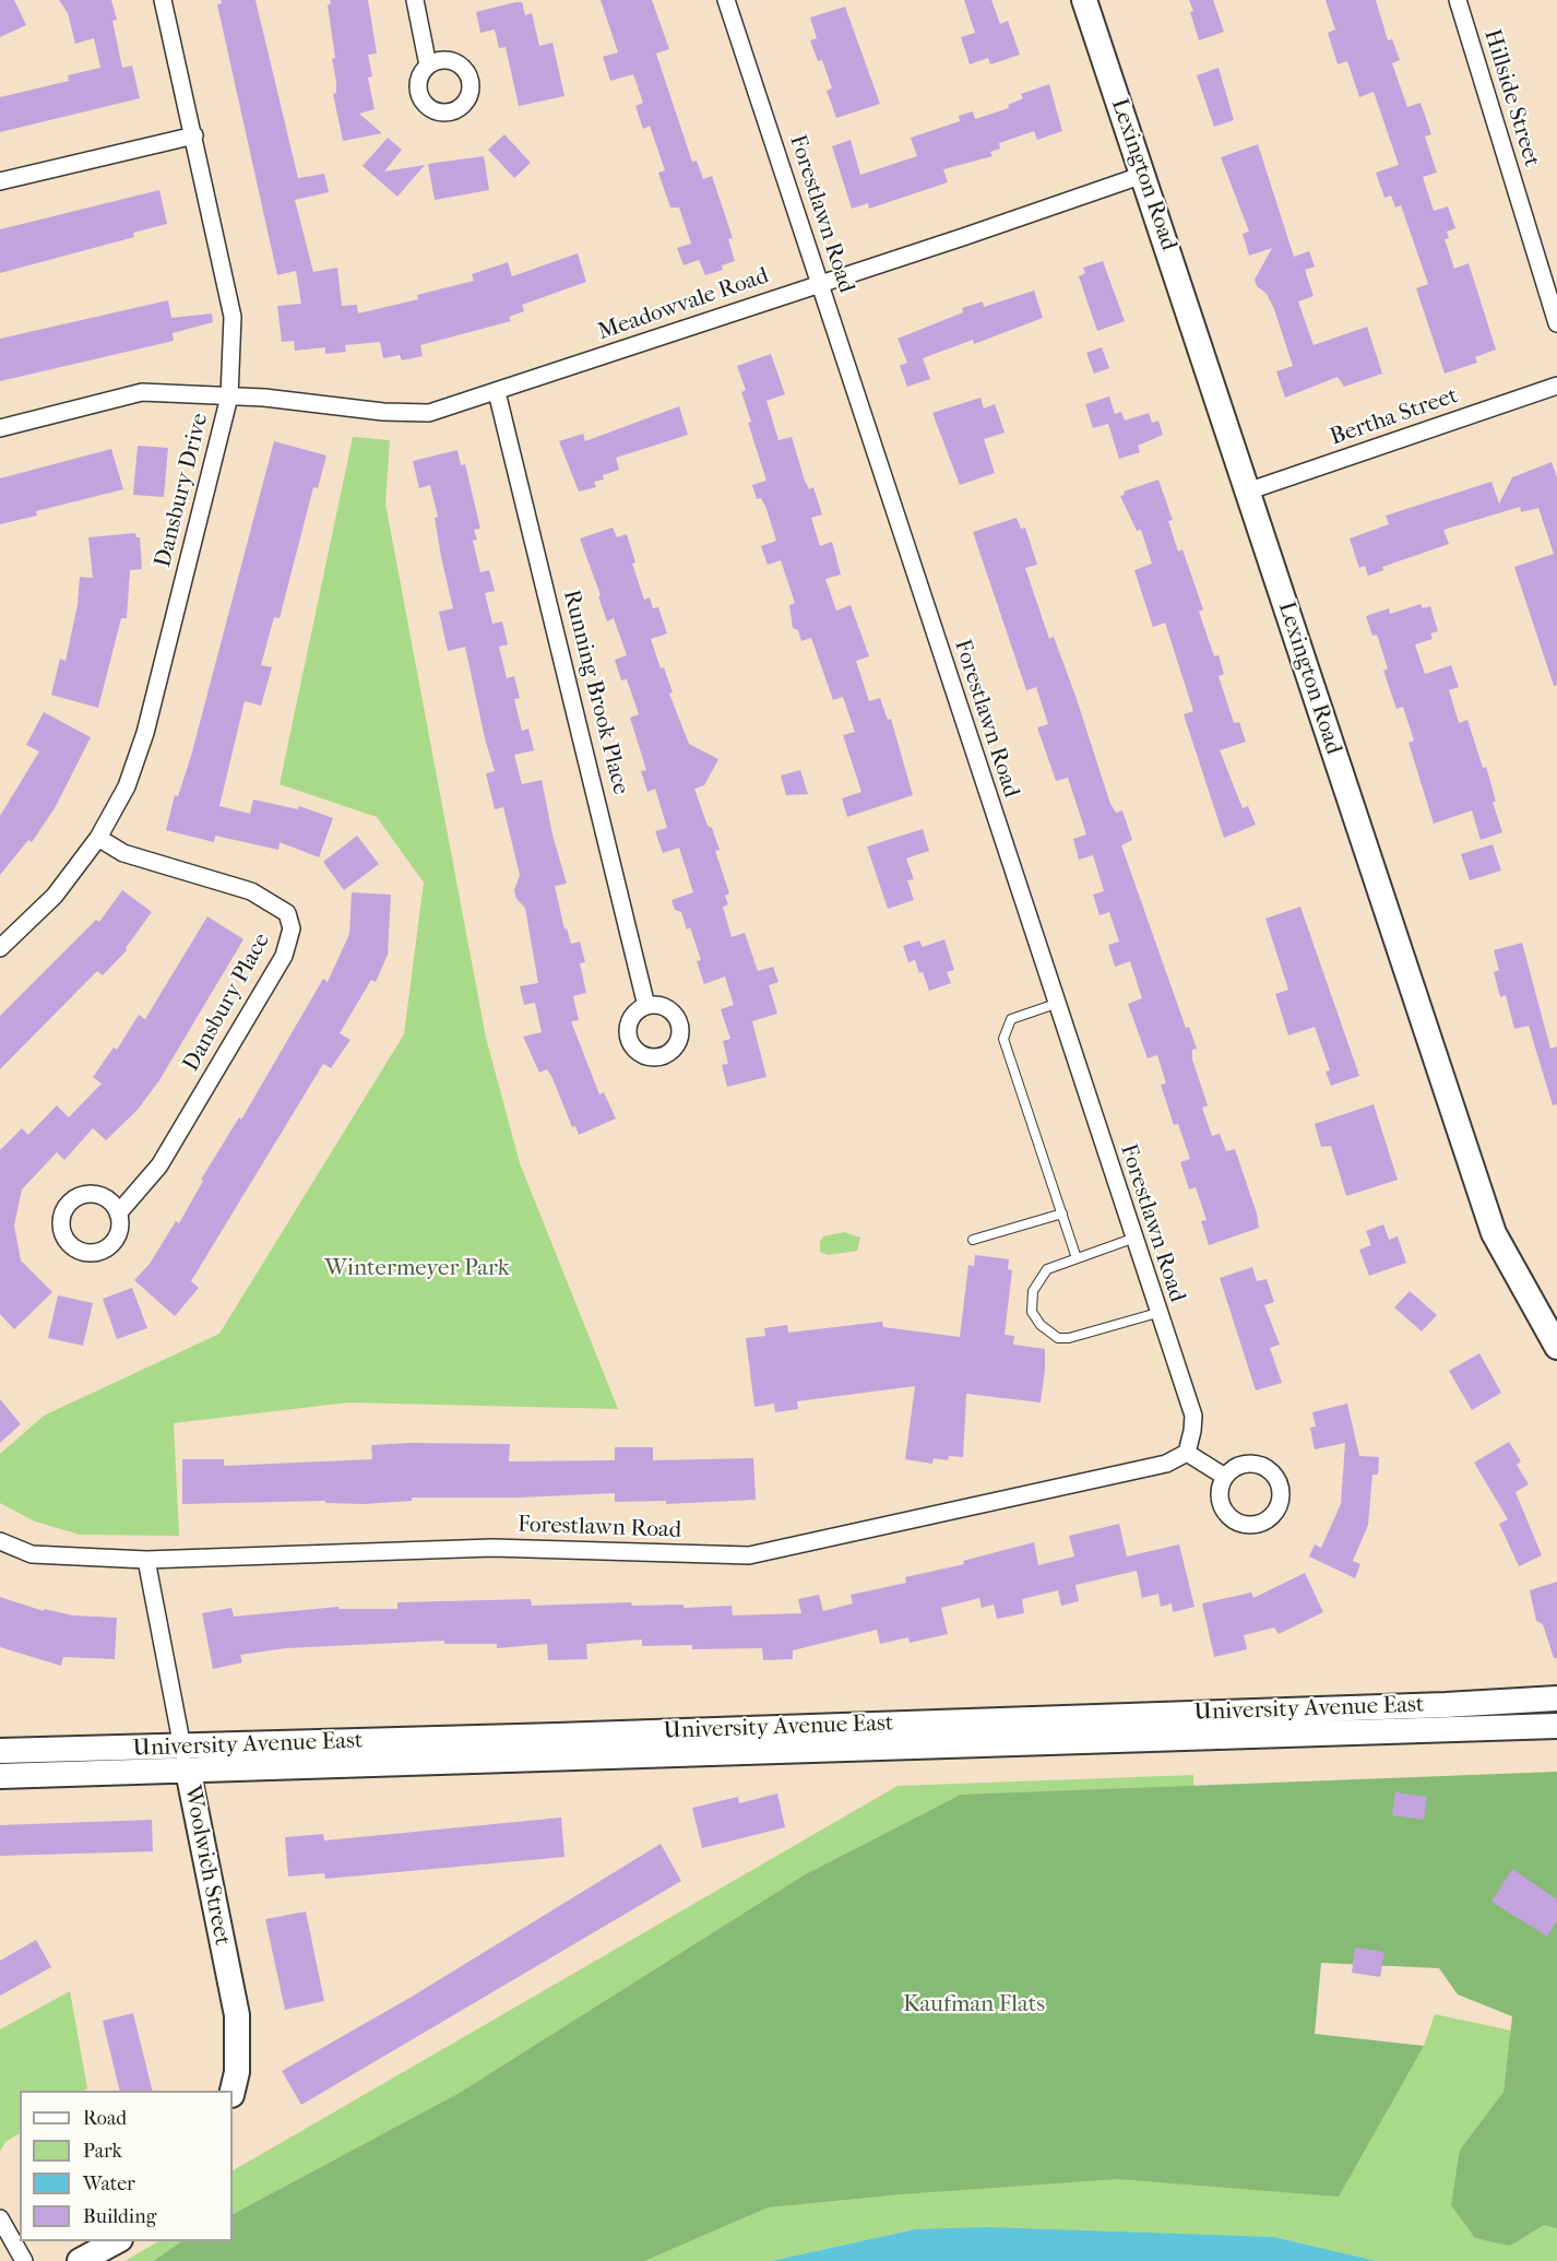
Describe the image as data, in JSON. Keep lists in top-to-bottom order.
{
  "streets": {
    "main road": ["Lexington Road", "University Avenue East", "Woolwich Street"],
    "street": [
      "Hillside Street",
      "Forestlawn Road",
      "Meadowvale Road",
      "Bertha Street",
      "Dansbury Drive",
      "Running Brook Place",
      "Dansbury Place"
    ]
  },
  "crossings": [
    ["Lexington Road", "Meadowvale Road"],
    ["Lexington Road", "Bertha Street"],
    ["Forestlawn Road", "Meadowvale Road"],
    ["Forestlawn Road", "Woolwich Street"],
    ["Meadowvale Road", "Dansbury Drive"],
    ["Meadowvale Road", "Running Brook Place"],
    ["Dansbury Drive", "Dansbury Place"],
    ["University Avenue East", "Woolwich Street"]
  ],
  "parks": ["Wintermeyer Park", "Kaufman Flats"],
  "legend": [
    "Road",
    "Park",
    "Water",
    "Building"
  ]
}
